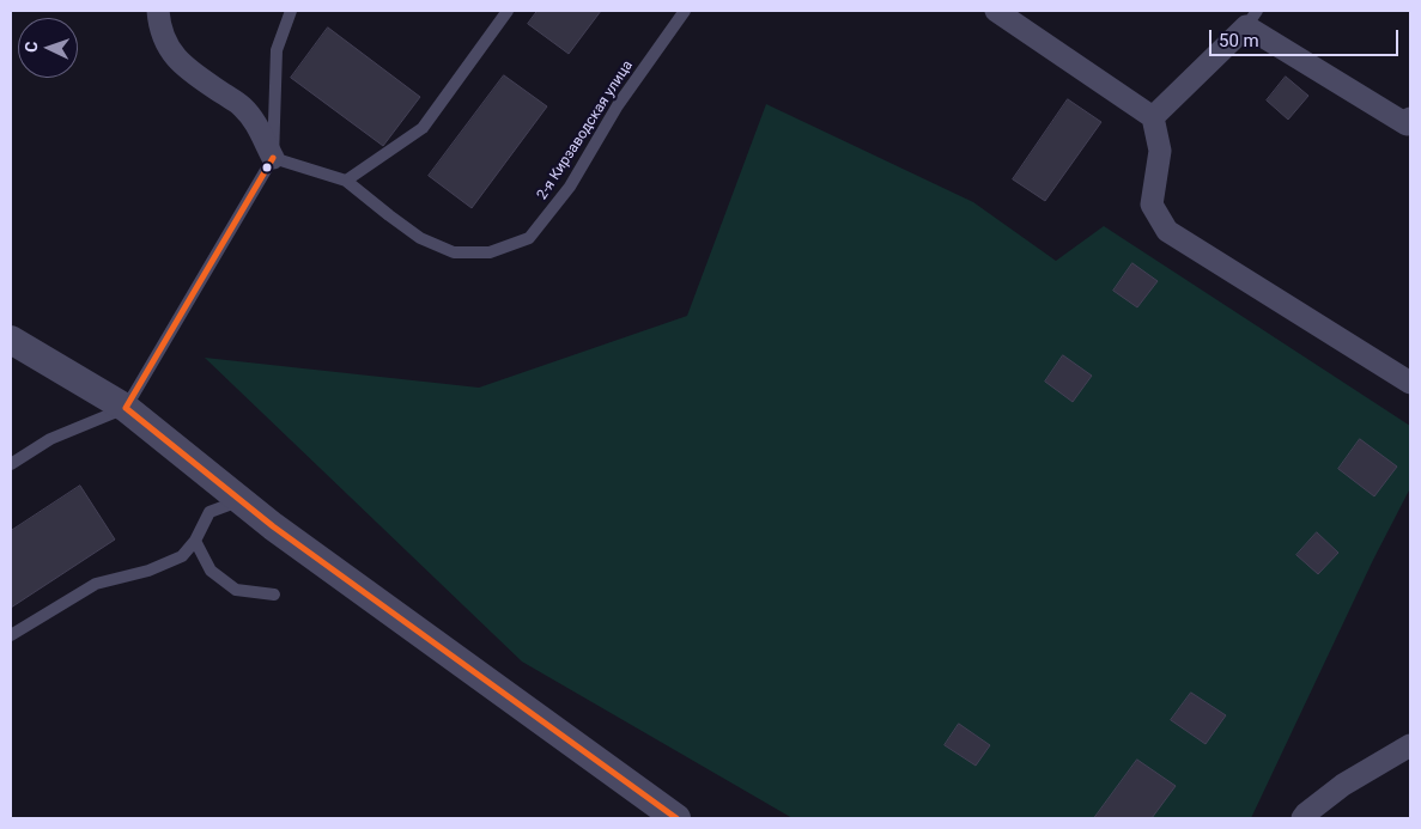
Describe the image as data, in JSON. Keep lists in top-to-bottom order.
{
  "streets": {
    "lane": ["2-я Кирзаводская улица"]
  },
  "scale_bar": "50 m",
  "north": "left"
}
